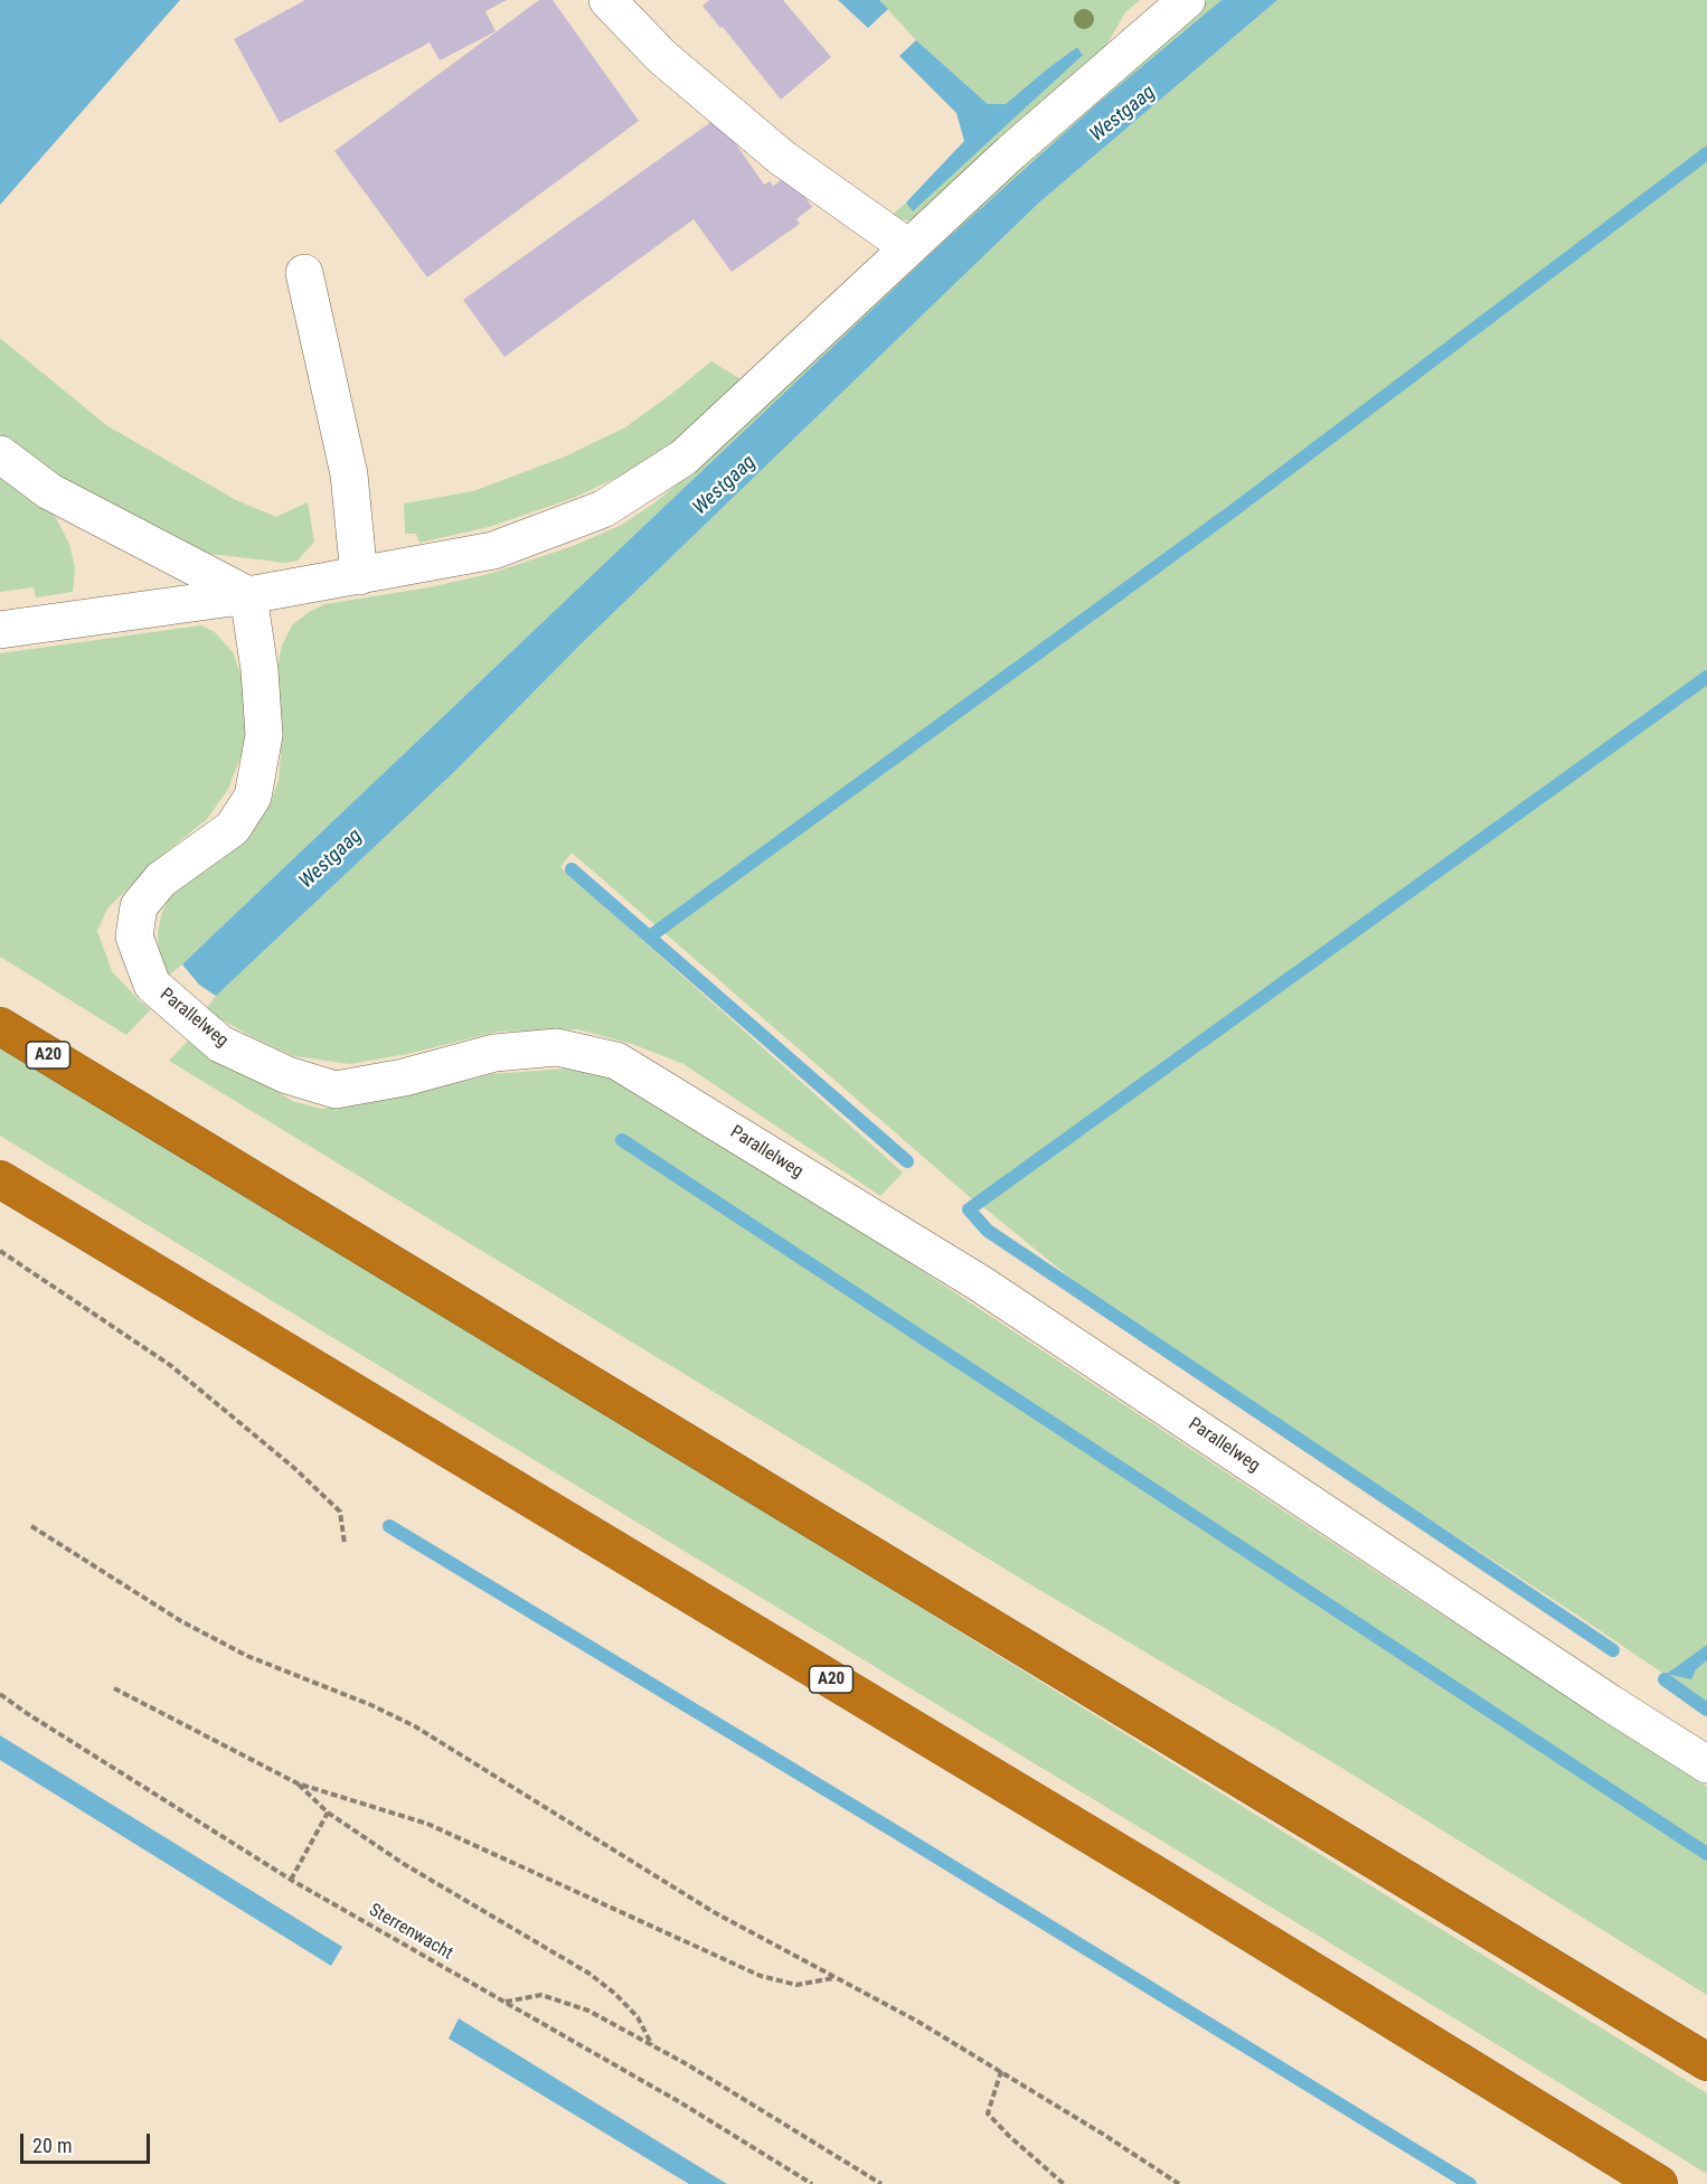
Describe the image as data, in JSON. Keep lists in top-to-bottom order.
{
  "streets": {
    "highway": ["A20"],
    "street": ["Parallelweg"],
    "path": ["Sterrenwacht"]
  },
  "water": ["Westgaag"],
  "scale_bar": "20 m"
}
